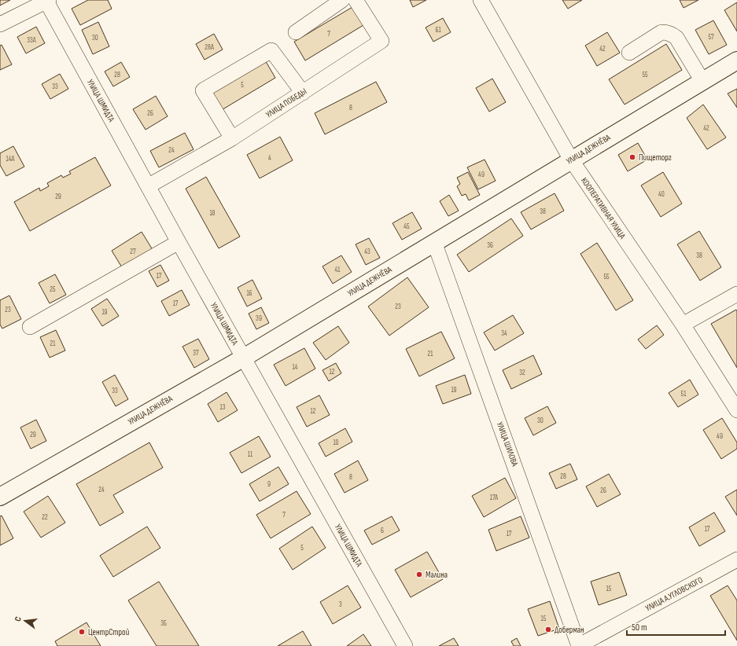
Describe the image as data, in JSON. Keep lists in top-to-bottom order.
{
  "streets": {
    "main road": ["УЛИЦА ДЕЖНЁВА"],
    "street": [
      "УЛИЦА ШМИДТА",
      "УЛИЦА ПОБЕДЫ",
      "КООПЕРАТИВНАЯ УЛИЦА",
      "УЛИЦА ШИЛОВА",
      "УЛИЦА А.УГЛОВСКОГО"
    ]
  },
  "crossings": [
    ["УЛИЦА ШМИДТА", "УЛИЦА ПОБЕДЫ"],
    ["УЛИЦА ШМИДТА", "УЛИЦА ДЕЖНЁВА"],
    ["УЛИЦА ДЕЖНЁВА", "КООПЕРАТИВНАЯ УЛИЦА"],
    ["УЛИЦА ДЕЖНЁВА", "УЛИЦА ШИЛОВА"],
    ["УЛИЦА ШИЛОВА", "УЛИЦА А.УГЛОВСКОГО"]
  ],
  "places": [
    "Пищеторг",
    "Малина",
    "Доберман",
    "ЦентрСтрой"
  ],
  "house_numbers": [
    "61",
    "7",
    "57",
    "30",
    "33А",
    "28А",
    "42",
    "28",
    "55",
    "5",
    "33",
    "8",
    "26",
    "42",
    "24",
    "4",
    "14А",
    "49",
    "40",
    "29",
    "38",
    "18",
    "45",
    "36",
    "27",
    "43",
    "38",
    "41",
    "17",
    "55",
    "25",
    "16",
    "17",
    "23",
    "23",
    "19",
    "39",
    "34",
    "21",
    "37",
    "21",
    "14",
    "12",
    "32",
    "19",
    "33",
    "51",
    "13",
    "12",
    "30",
    "29",
    "49",
    "10",
    "11",
    "28",
    "8",
    "9",
    "24",
    "26",
    "17А",
    "7",
    "22",
    "17",
    "6",
    "17",
    "5",
    "15",
    "3",
    "15",
    "3Б"
  ],
  "scale_bar": "50 m",
  "north": "left"
}
